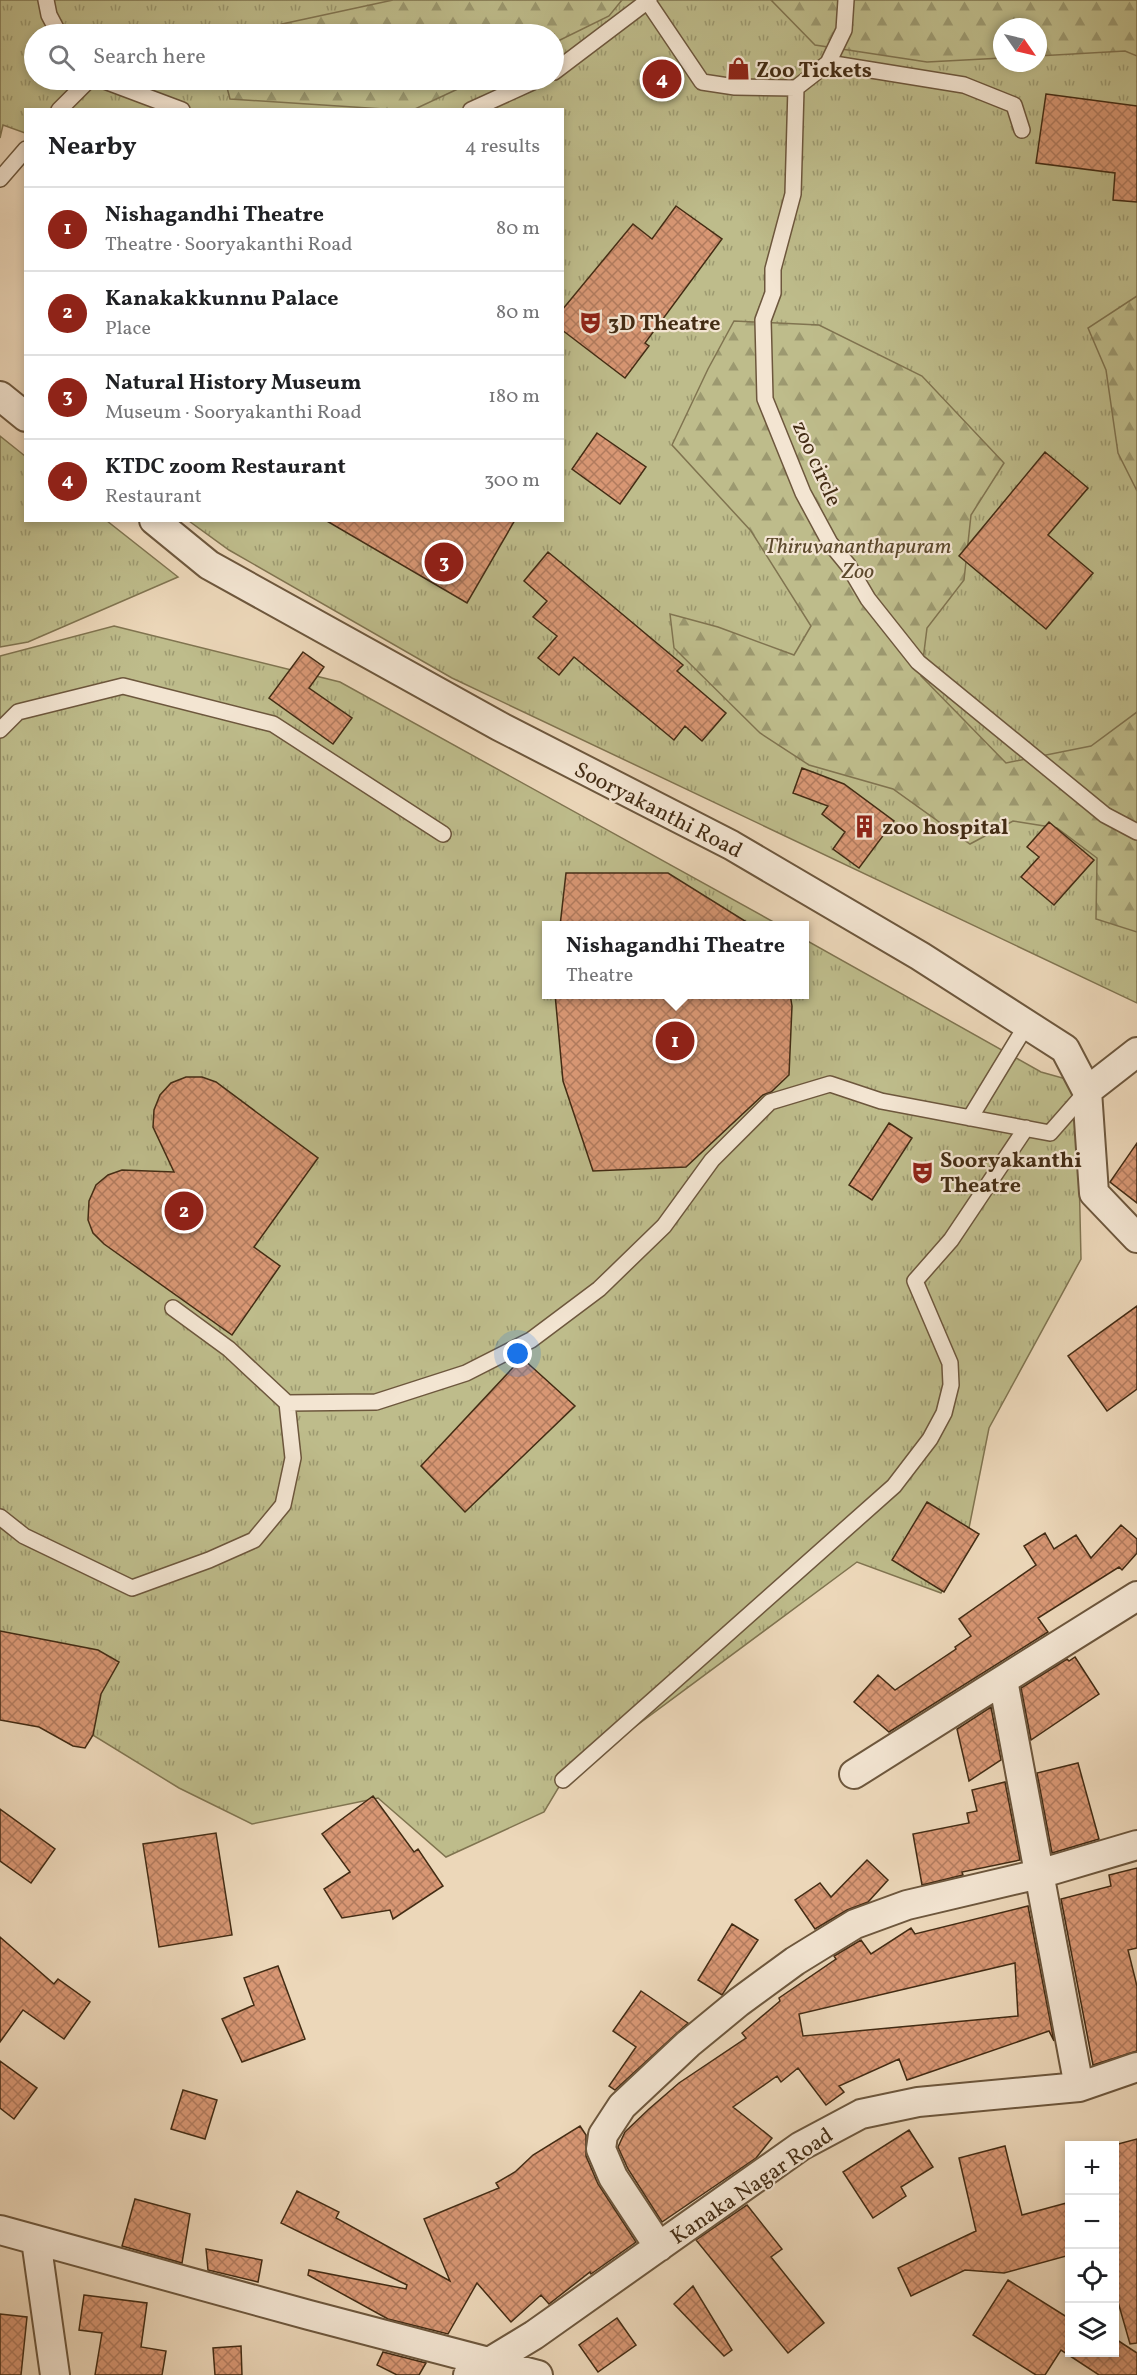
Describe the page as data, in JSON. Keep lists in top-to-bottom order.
{
  "streets": {
    "street": ["Sooryakanthi Road", "Kanaka Nagar Road"],
    "lane": ["zoo circle"]
  },
  "parks": ["Thiruvananthapuram Zoo"],
  "places": {
    "shop": ["Zoo Tickets"],
    "theatre": ["3D Theatre", "Sooryakanthi Theatre"],
    "building": ["zoo hospital"]
  },
  "north": "bottom right",
  "page": {
    "search": "Search here",
    "pins": [
      "4",
      "3",
      "1",
      "2"
    ],
    "heading": ["Nearby", "4 results"],
    "list": [
      {
        "mark": "1",
        "name": "Nishagandhi Theatre",
        "note": "Theatre · Sooryakanthi Road",
        "value": "80 m"
      },
      {
        "mark": "2",
        "name": "Kanakakkunnu Palace",
        "note": "Place",
        "value": "80 m"
      },
      {
        "mark": "3",
        "name": "Natural History Museum",
        "note": "Museum · Sooryakanthi Road",
        "value": "180 m"
      },
      {
        "mark": "4",
        "name": "KTDC zoom Restaurant",
        "note": "Restaurant",
        "value": "300 m"
      }
    ],
    "popup": ["Nishagandhi Theatre", "Theatre"],
    "map_buttons": ["+", "−"]
  }
}
